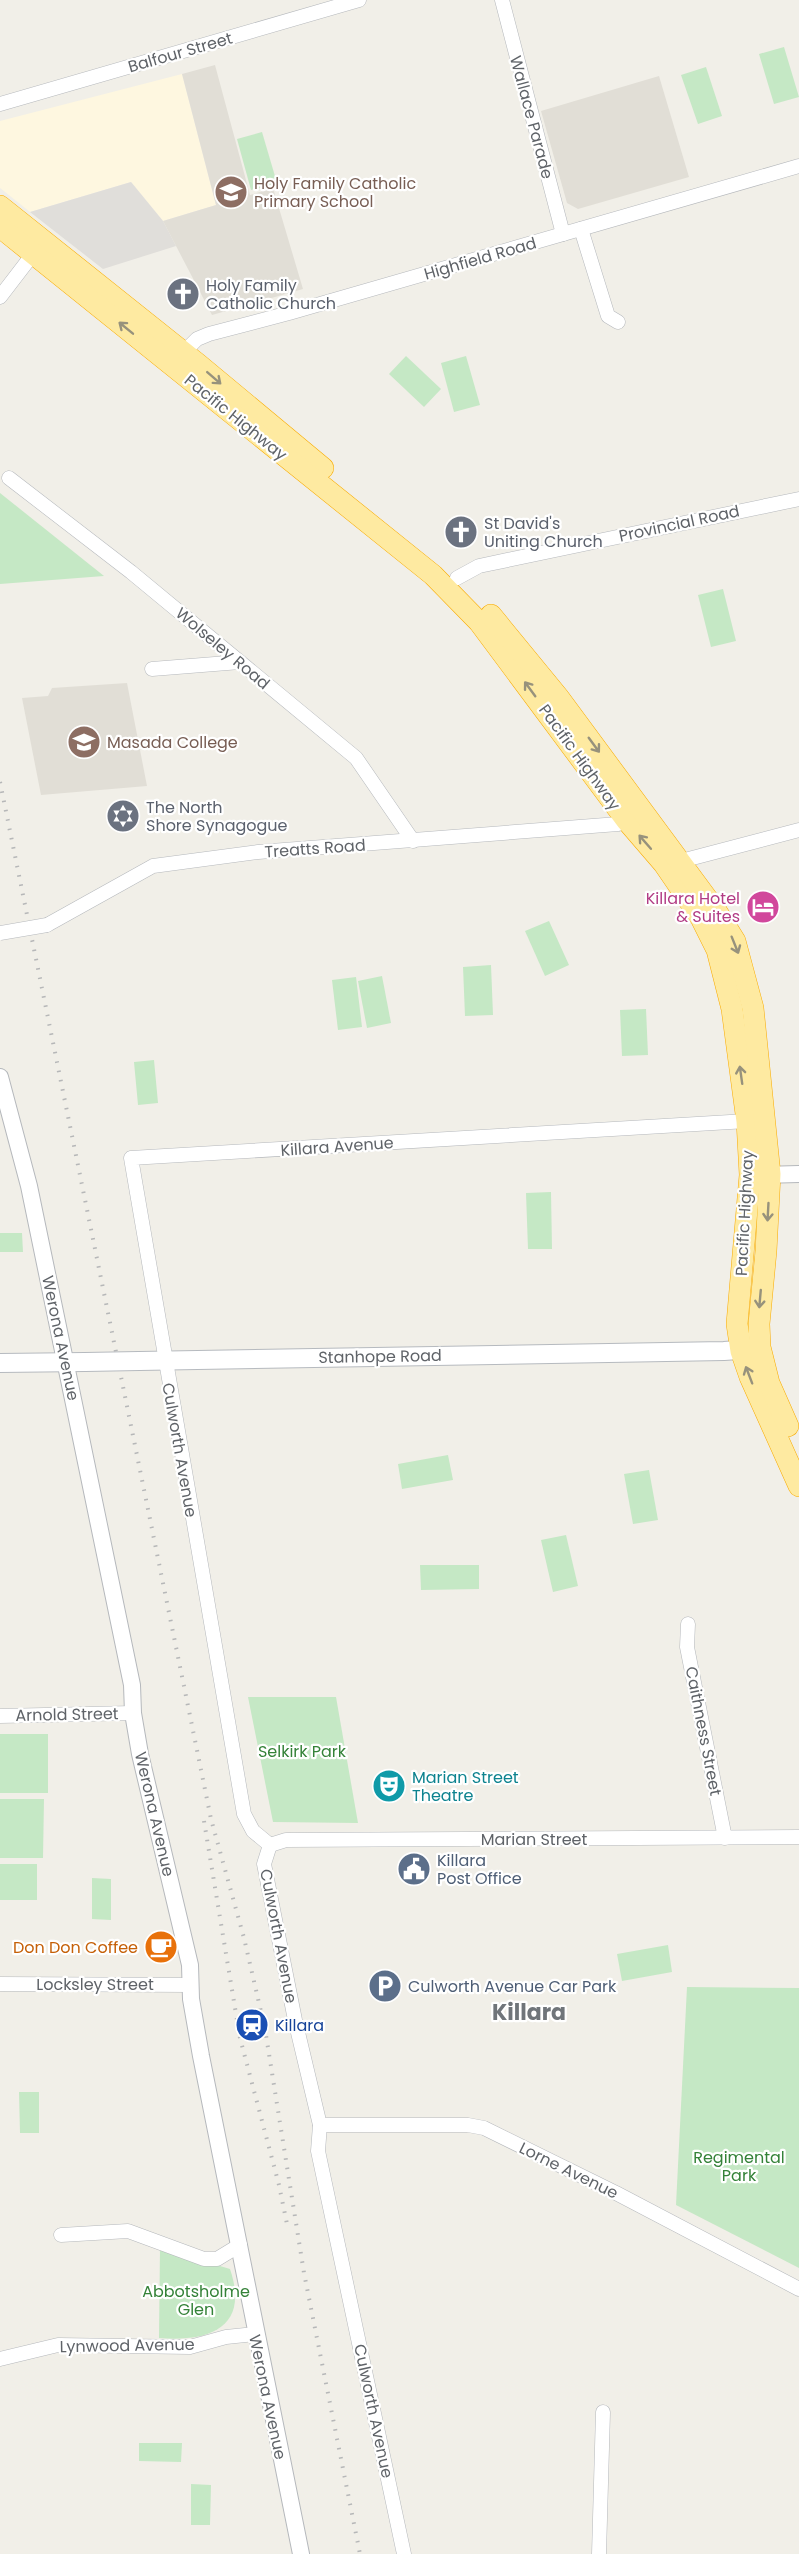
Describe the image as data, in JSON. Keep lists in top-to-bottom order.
{
  "streets": {
    "highway": ["Pacific Highway"],
    "main road": ["Stanhope Road"],
    "street": [
      "Balfour Street",
      "Wallace Parade",
      "Highfield Road",
      "Provincial Road",
      "Wolseley Road",
      "Treatts Road",
      "Killara Avenue",
      "Werona Avenue",
      "Culworth Avenue",
      "Arnold Street",
      "Caithness Street",
      "Marian Street",
      "Locksley Street",
      "Lorne Avenue",
      "Lynwood Avenue"
    ]
  },
  "crossings": [
    ["Wallace Parade", "Highfield Road"],
    ["Highfield Road", "Pacific Highway"],
    ["Pacific Highway", "Provincial Road"],
    ["Pacific Highway", "Treatts Road"],
    ["Pacific Highway", "Killara Avenue"],
    ["Pacific Highway", "Stanhope Road"],
    ["Wolseley Road", "Treatts Road"],
    ["Killara Avenue", "Stanhope Road"],
    ["Killara Avenue", "Culworth Avenue"],
    ["Werona Avenue", "Stanhope Road"],
    ["Werona Avenue", "Arnold Street"],
    ["Werona Avenue", "Locksley Street"],
    ["Werona Avenue", "Lynwood Avenue"],
    ["Stanhope Road", "Culworth Avenue"],
    ["Culworth Avenue", "Marian Street"],
    ["Culworth Avenue", "Lorne Avenue"],
    ["Caithness Street", "Marian Street"]
  ],
  "districts": ["Killara"],
  "parks": ["Selkirk Park", "Regimental Park", "Abbotsholme Glen"],
  "places": {
    "school or university": ["Holy Family Catholic Primary School", "Masada College"],
    "church": ["Holy Family Catholic Church", "St David's Uniting Church"],
    "synagogue": ["The North Shore Synagogue"],
    "hotel": ["Killara Hotel & Suites"],
    "theatre": ["Marian Street Theatre"],
    "public building": ["Killara Post Office"],
    "cafe": ["Don Don Coffee"],
    "parking": ["Culworth Avenue Car Park"],
    "station": ["Killara"]
  }
}
